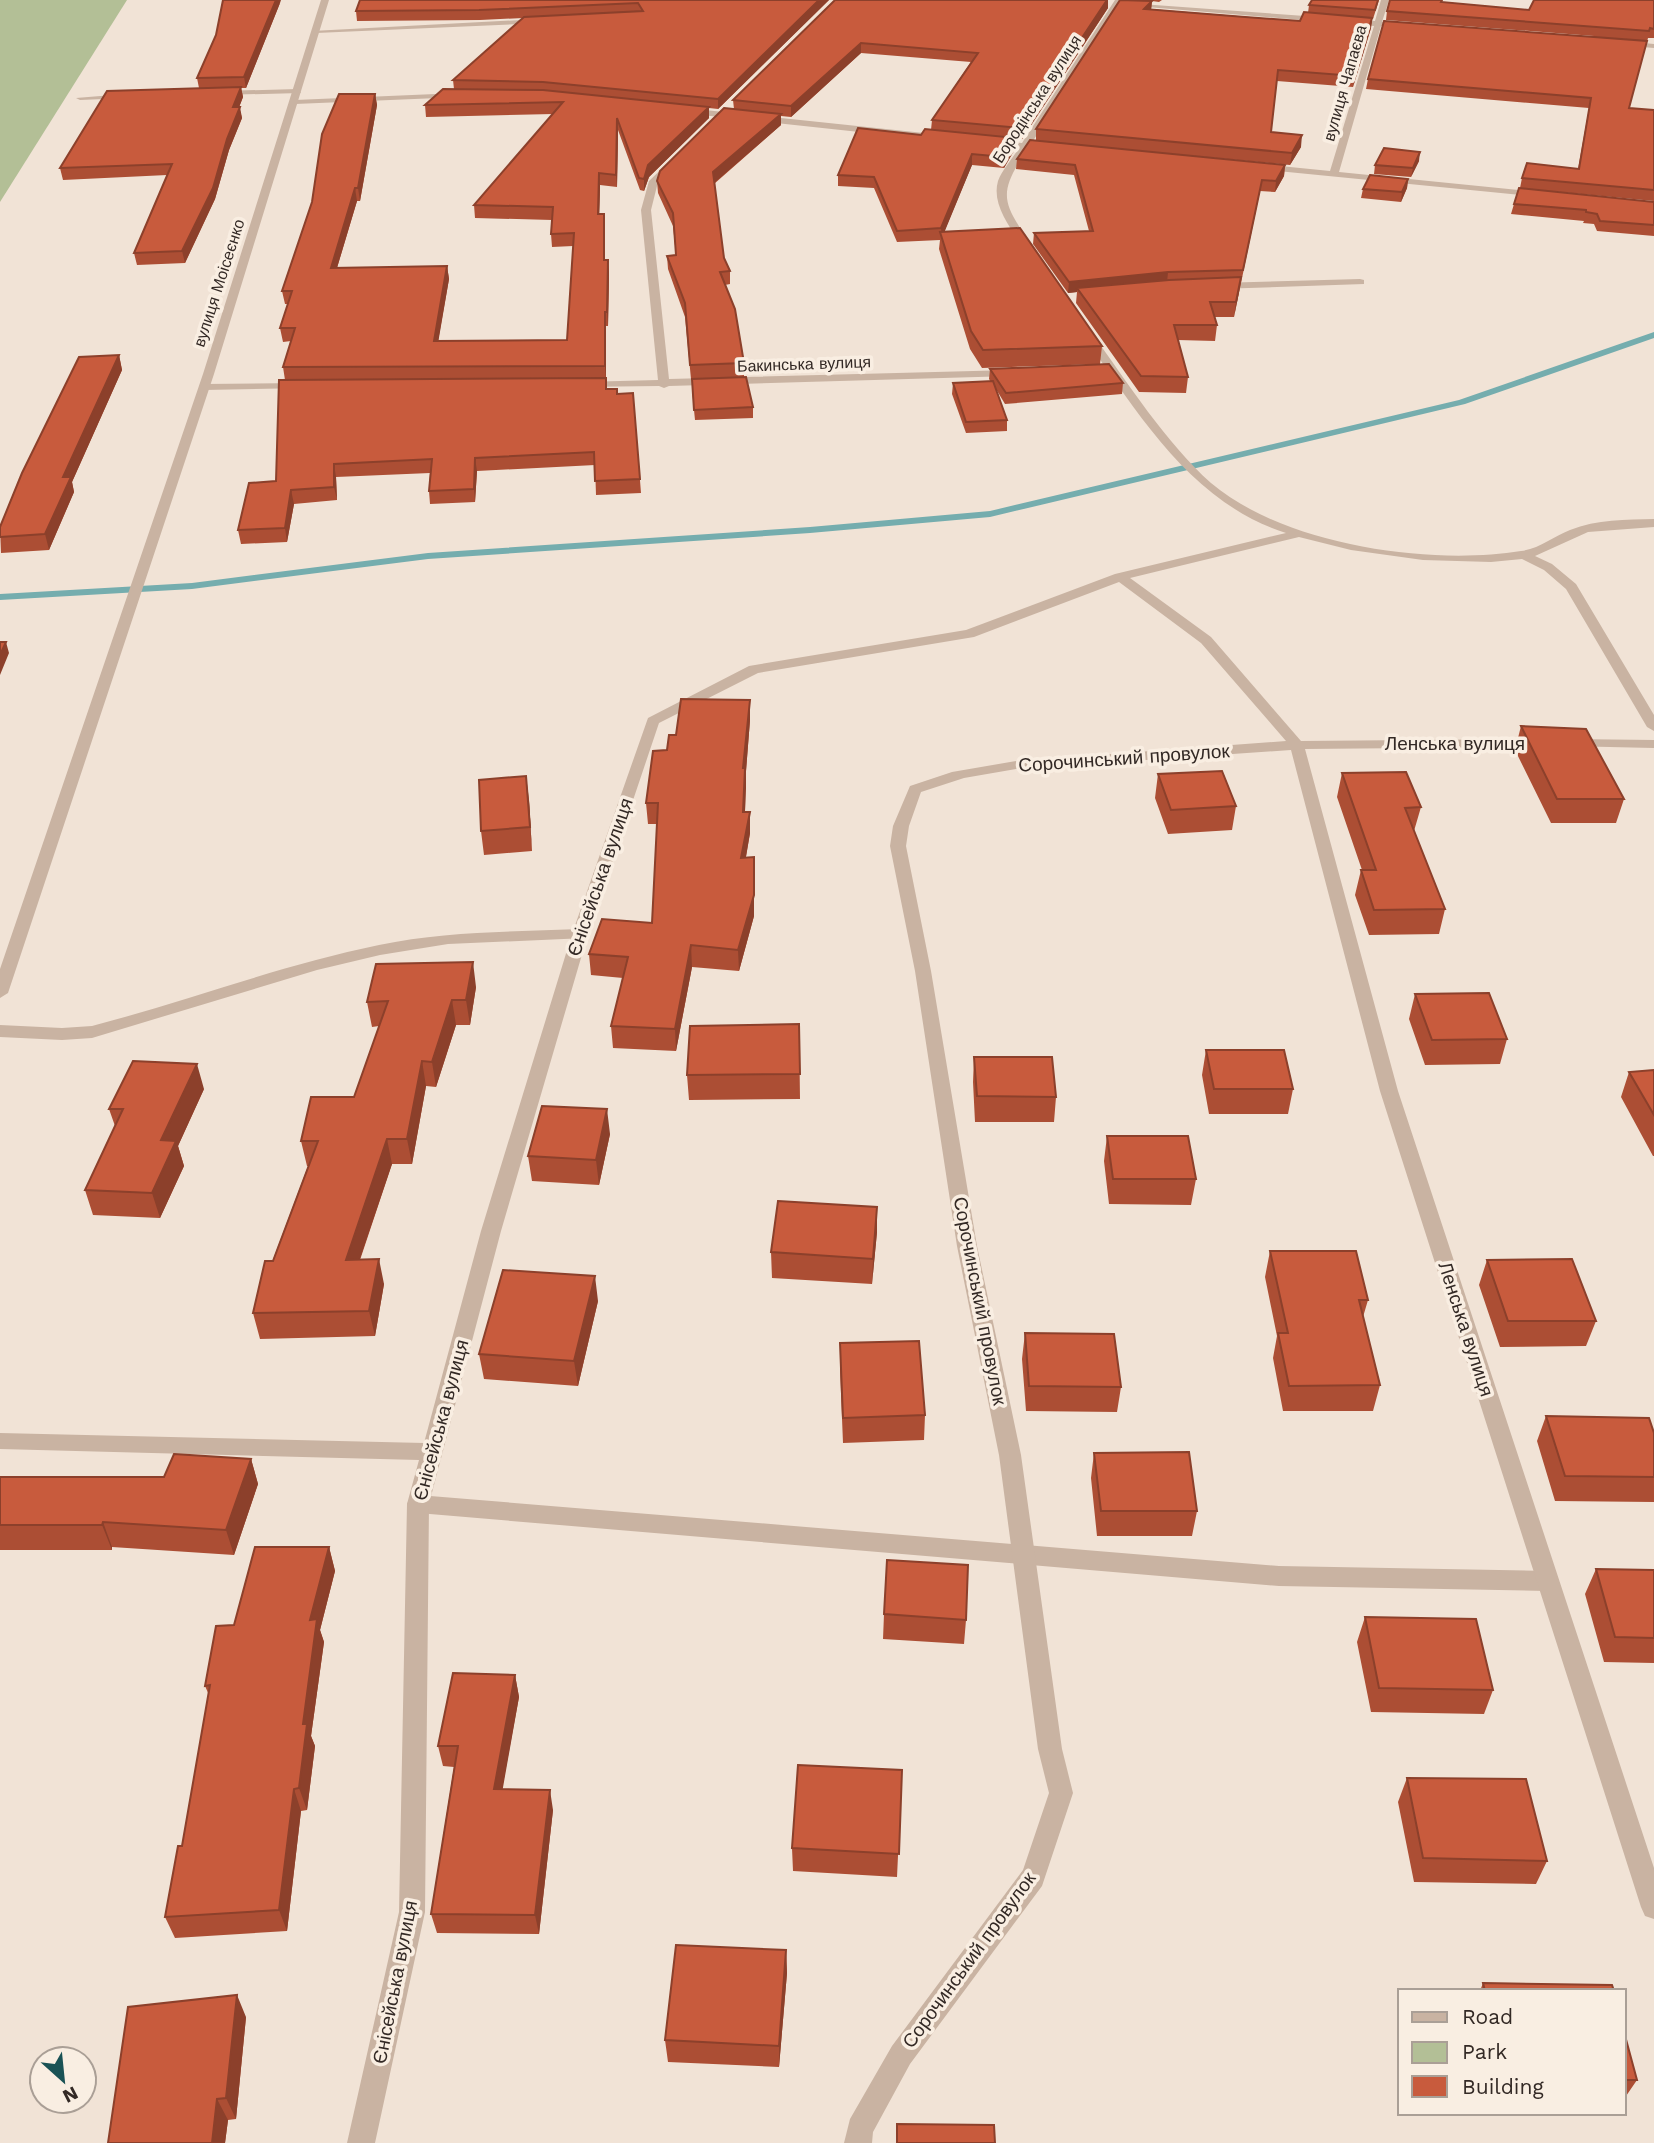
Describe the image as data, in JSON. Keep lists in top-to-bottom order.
{
  "streets": {
    "street": [
      "вулиця Чапаєва",
      "Бородінська вулиця",
      "вулиця Моісеєнко",
      "Бакинська вулиця",
      "Ленська вулиця",
      "Сорочинський провулок",
      "Єнісейська вулиця"
    ]
  },
  "crossings": [
    ["Ленська вулиця", "Сорочинський провулок"],
    ["Ленська вулиця", "Єнісейська вулиця"]
  ],
  "legend": ["Road", "Park", "Building"],
  "north": "bottom right"
}
